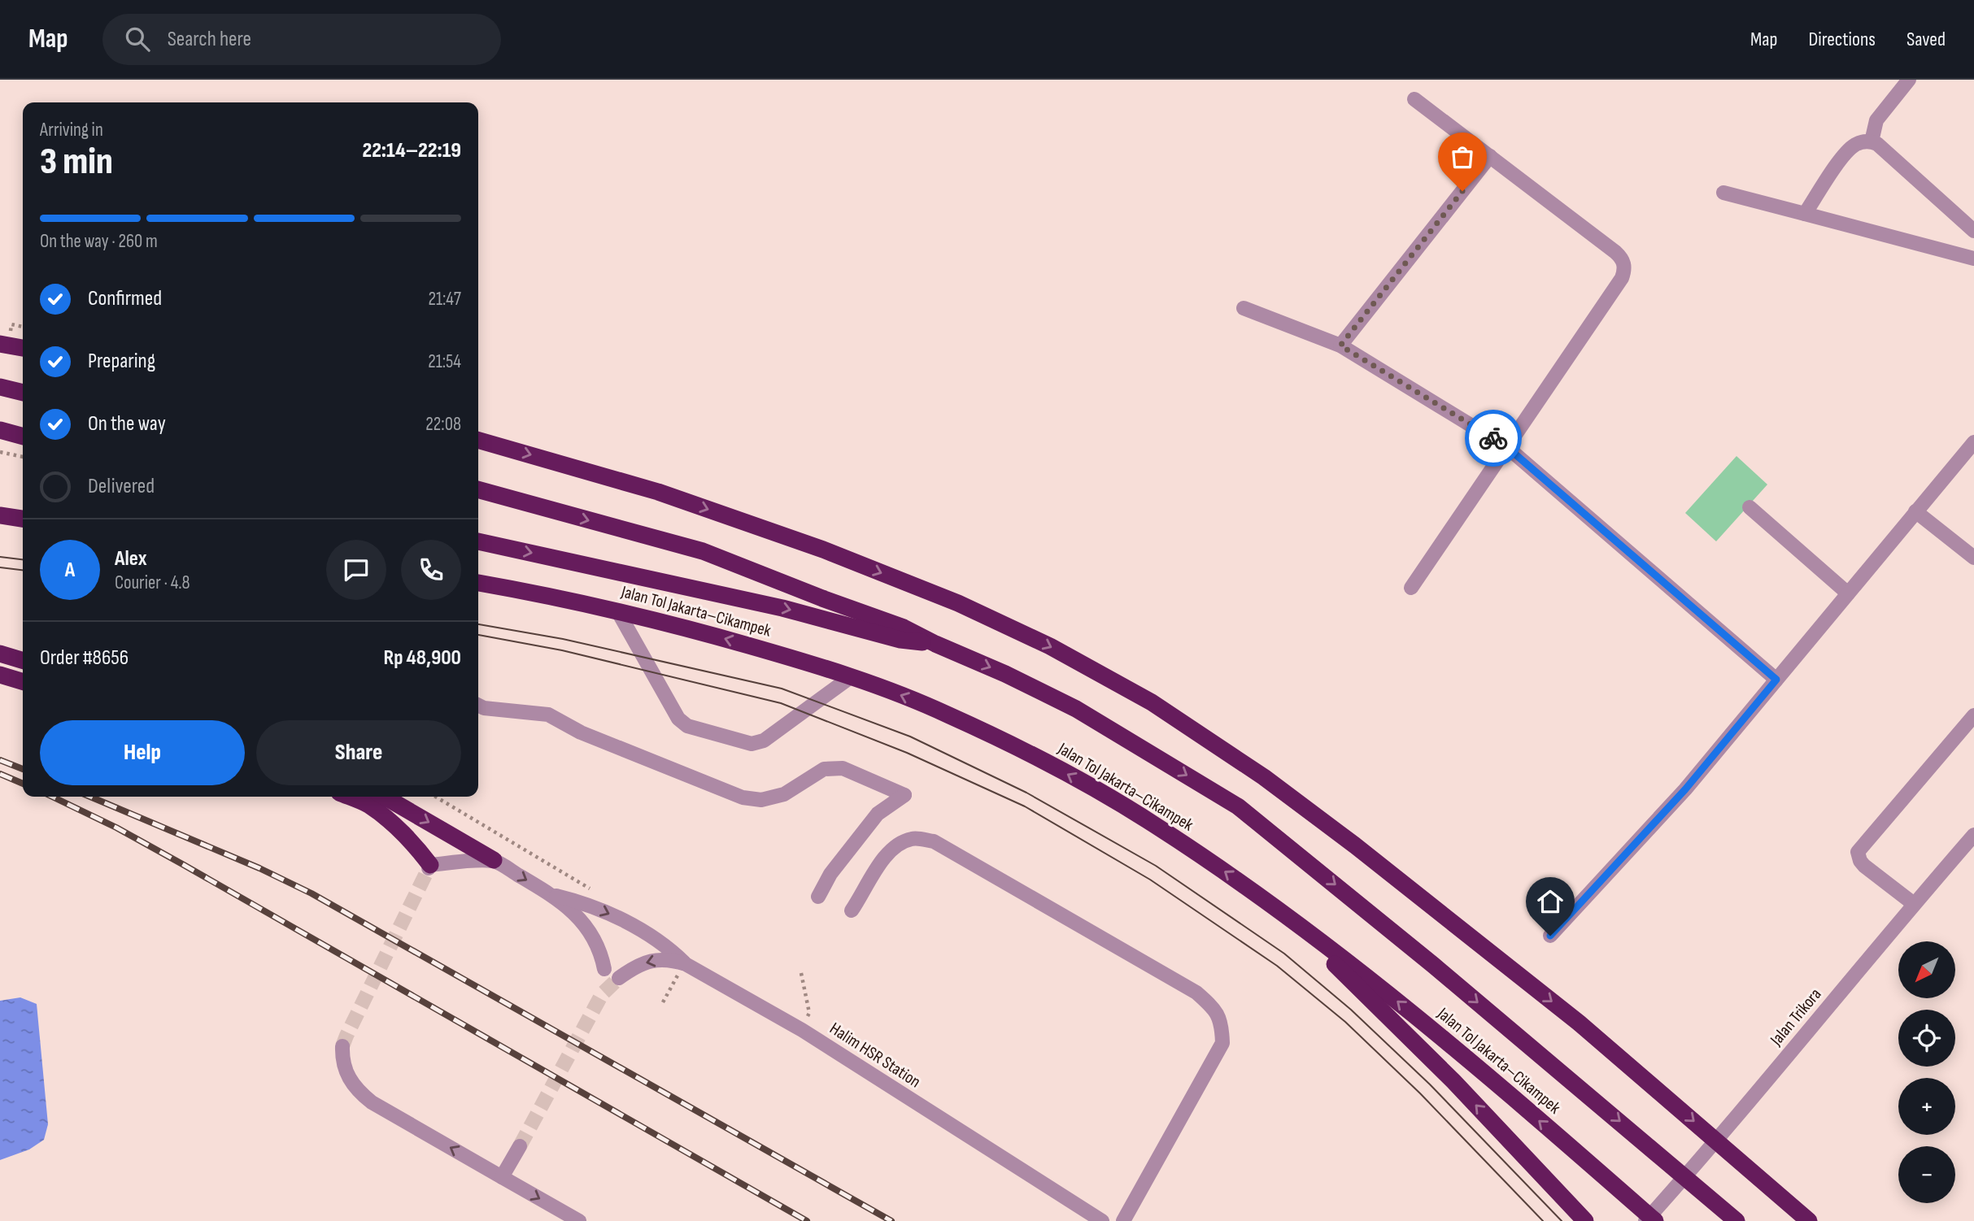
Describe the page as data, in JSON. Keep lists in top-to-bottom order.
{
  "streets": {
    "highway": ["Jalan Tol Jakarta–Cikampek"],
    "street": ["Jalan Trikora", "Halim HSR Station"]
  },
  "north": "bottom left",
  "page": {
    "header": "Map",
    "search": "Search here",
    "nav": ["Map", "Directions", "Saved"],
    "heading": ["3 min", "Arriving in", "22:14–22:19"],
    "panel": [
      "Alex",
      "Courier · 4.8",
      "Order #8656",
      "Rp 48,900"
    ],
    "bar": "On the way · 260 m",
    "list": [
      ["Confirmed", "21:47"],
      ["Preparing", "21:54"],
      ["On the way", "22:08"],
      "Delivered"
    ],
    "round": "A",
    "buttons": ["Help", "Share"],
    "map_buttons": ["+", "−"]
  }
}
